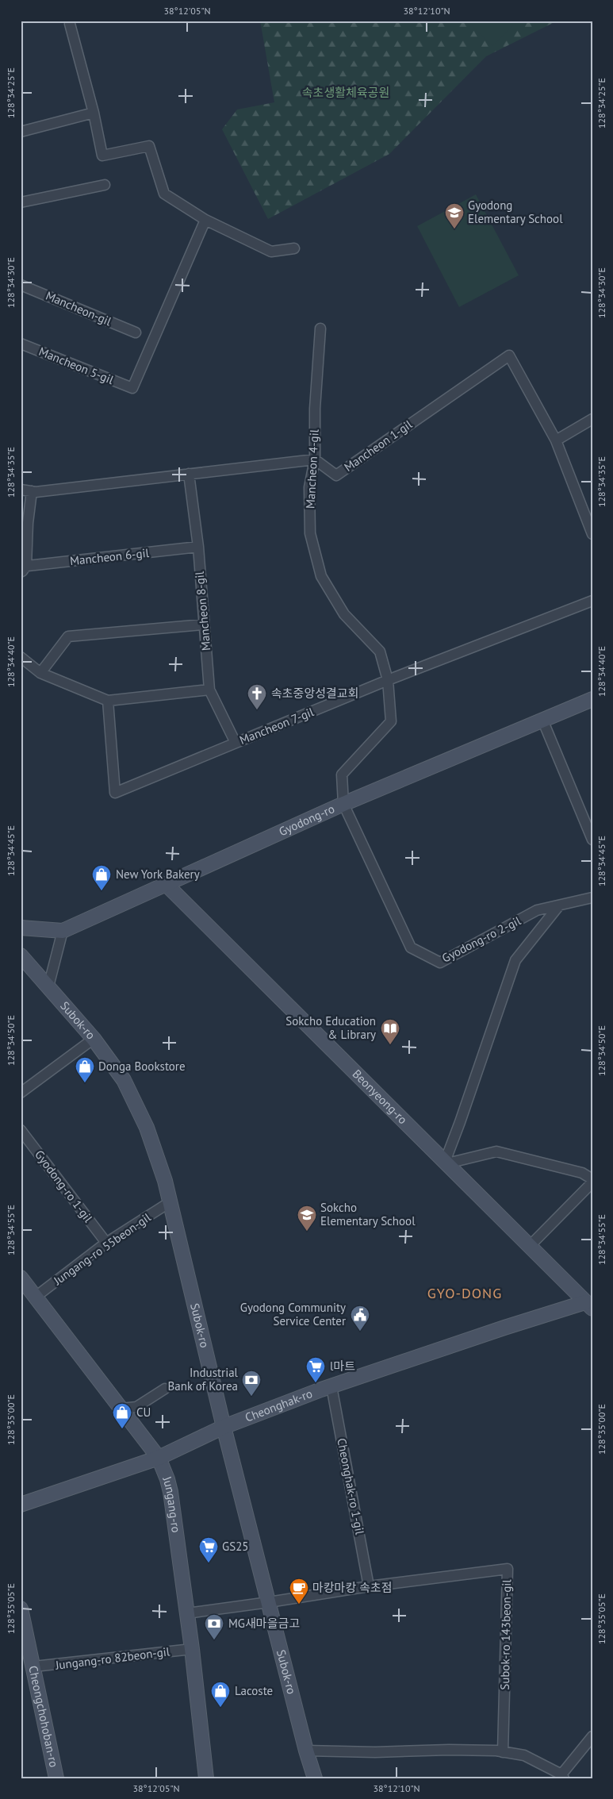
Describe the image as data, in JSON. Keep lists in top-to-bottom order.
{
  "streets": {
    "street": [
      "Mancheon-gil",
      "Mancheon 5-gil",
      "Mancheon 1-gil",
      "Mancheon 4-gil",
      "Mancheon 6-gil",
      "Mancheon 8-gil",
      "Mancheon 7-gil",
      "Gyodong-ro",
      "Gyodong-ro 2-gil",
      "Subok-ro",
      "Beonyeong-ro",
      "Gyodong-ro 1-gil",
      "Jungang-ro 55beon-gil",
      "Cheonghak-ro",
      "Cheonghak-ro 1-gil",
      "Jungang-ro",
      "Subok-ro 143beon-gil",
      "Jungang-ro 82beon-gil",
      "Cheongchohoban-ro"
    ]
  },
  "crossings": [
    ["Mancheon 1-gil", "Mancheon 4-gil"],
    ["Mancheon 4-gil", "Mancheon 7-gil"],
    ["Mancheon 4-gil", "Gyodong-ro"],
    ["Mancheon 4-gil", "Gyodong-ro 2-gil"],
    ["Mancheon 6-gil", "Mancheon 8-gil"],
    ["Mancheon 8-gil", "Mancheon 7-gil"],
    ["Gyodong-ro", "Gyodong-ro 2-gil"],
    ["Gyodong-ro", "Beonyeong-ro"],
    ["Subok-ro", "Jungang-ro 55beon-gil"],
    ["Subok-ro", "Cheonghak-ro"],
    ["Subok-ro", "Subok-ro 143beon-gil"],
    ["Beonyeong-ro", "Cheonghak-ro"],
    ["Gyodong-ro 1-gil", "Jungang-ro 55beon-gil"],
    ["Jungang-ro 55beon-gil", "Jungang-ro"],
    ["Cheonghak-ro", "Cheonghak-ro 1-gil"],
    ["Cheonghak-ro", "Jungang-ro"],
    ["Cheonghak-ro 1-gil", "Subok-ro 143beon-gil"],
    ["Jungang-ro", "Subok-ro 143beon-gil"],
    ["Jungang-ro", "Jungang-ro 82beon-gil"],
    ["Jungang-ro 82beon-gil", "Cheongchohoban-ro"]
  ],
  "districts": ["GYO-DONG"],
  "parks": ["속초생활체육공원"],
  "places": {
    "school or university": ["Gyodong Elementary School", "Sokcho Elementary School"],
    "church": ["속초중앙성결교회"],
    "shop": [
      "New York Bakery",
      "Donga Bookstore",
      "CU",
      "Lacoste"
    ],
    "library": ["Sokcho Education & Library"],
    "public building": ["Gyodong Community Service Center"],
    "supermarket": ["l마트", "GS25"],
    "bank": ["Industrial Bank of Korea", "MG새마을금고"],
    "cafe": ["마캉마캉 속초점"]
  },
  "coordinates": [
    "38°12'05\"N",
    "38°12'10\"N",
    "128°34'25\"E",
    "128°34'30\"E",
    "128°34'35\"E",
    "128°34'40\"E",
    "128°34'45\"E",
    "128°34'50\"E",
    "128°34'55\"E",
    "128°35'00\"E",
    "128°35'05\"E"
  ]
}
